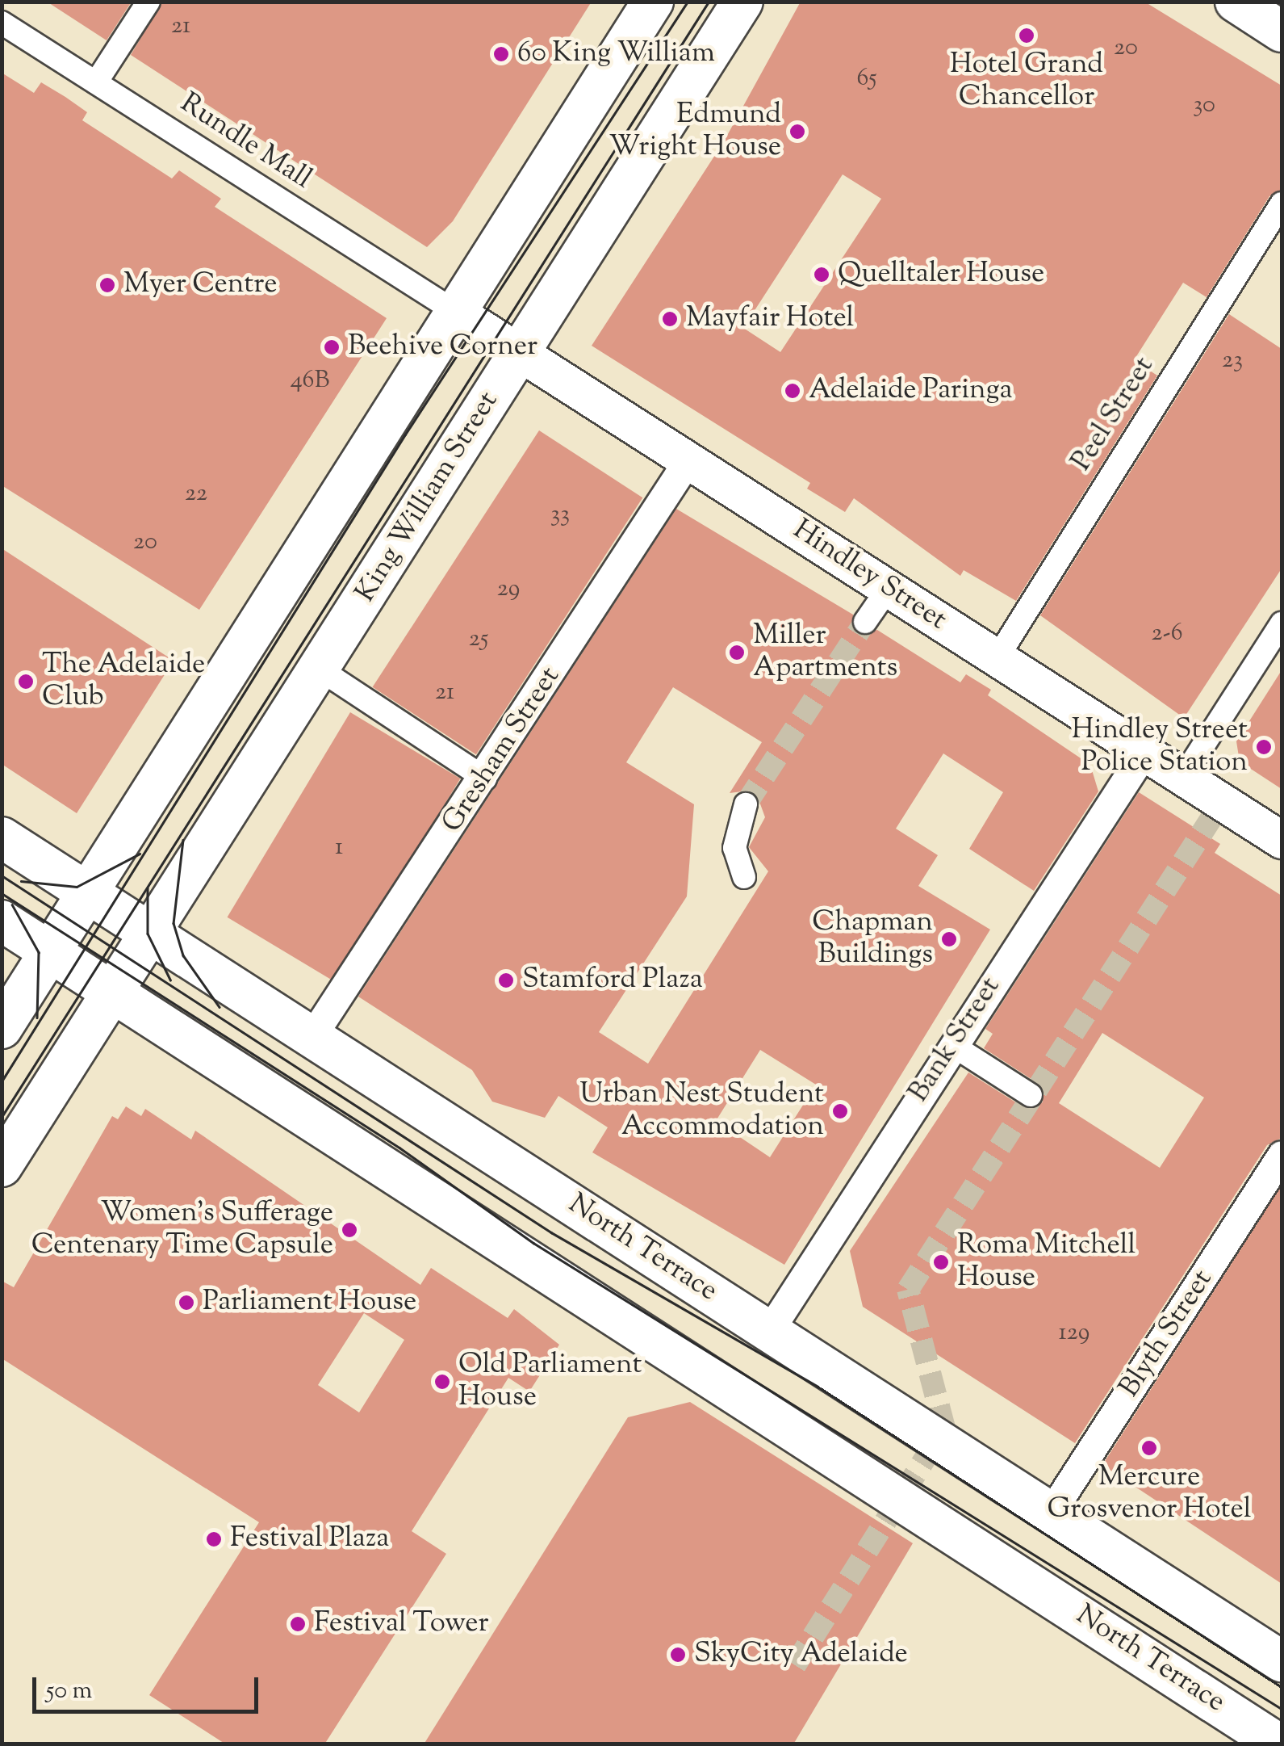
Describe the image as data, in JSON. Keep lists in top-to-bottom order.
{
  "streets": {
    "main road": ["King William Street", "North Terrace"],
    "street": [
      "Rundle Mall",
      "Peel Street",
      "Hindley Street",
      "Gresham Street",
      "Bank Street",
      "Blyth Street"
    ]
  },
  "crossings": [
    ["Rundle Mall", "Hindley Street"],
    ["Peel Street", "Hindley Street"],
    ["King William Street", "Hindley Street"],
    ["King William Street", "North Terrace"],
    ["Hindley Street", "Gresham Street"],
    ["Hindley Street", "Bank Street"],
    ["Gresham Street", "North Terrace"],
    ["Bank Street", "North Terrace"],
    ["North Terrace", "Blyth Street"]
  ],
  "places": [
    "Hotel Grand Chancellor",
    "60 King William",
    "Edmund Wright House",
    "Quelltaler House",
    "Myer Centre",
    "Mayfair Hotel",
    "Beehive Corner",
    "Adelaide Paringa",
    "Miller Apartments",
    "The Adelaide Club",
    "Hindley Street Police Station",
    "Chapman Buildings",
    "Stamford Plaza",
    "Urban Nest Student Accommodation",
    "Women's Sufferage Centenary Time Capsule",
    "Roma Mitchell House",
    "Parliament House",
    "Old Parliament House",
    "Mercure Grosvenor Hotel",
    "Festival Plaza",
    "Festival Tower",
    "SkyCity Adelaide"
  ],
  "house_numbers": [
    "21",
    "20",
    "65",
    "30",
    "23",
    "46B",
    "22",
    "33",
    "20",
    "29",
    "2-6",
    "25",
    "21",
    "1",
    "129"
  ],
  "scale_bar": "50 m"
}
